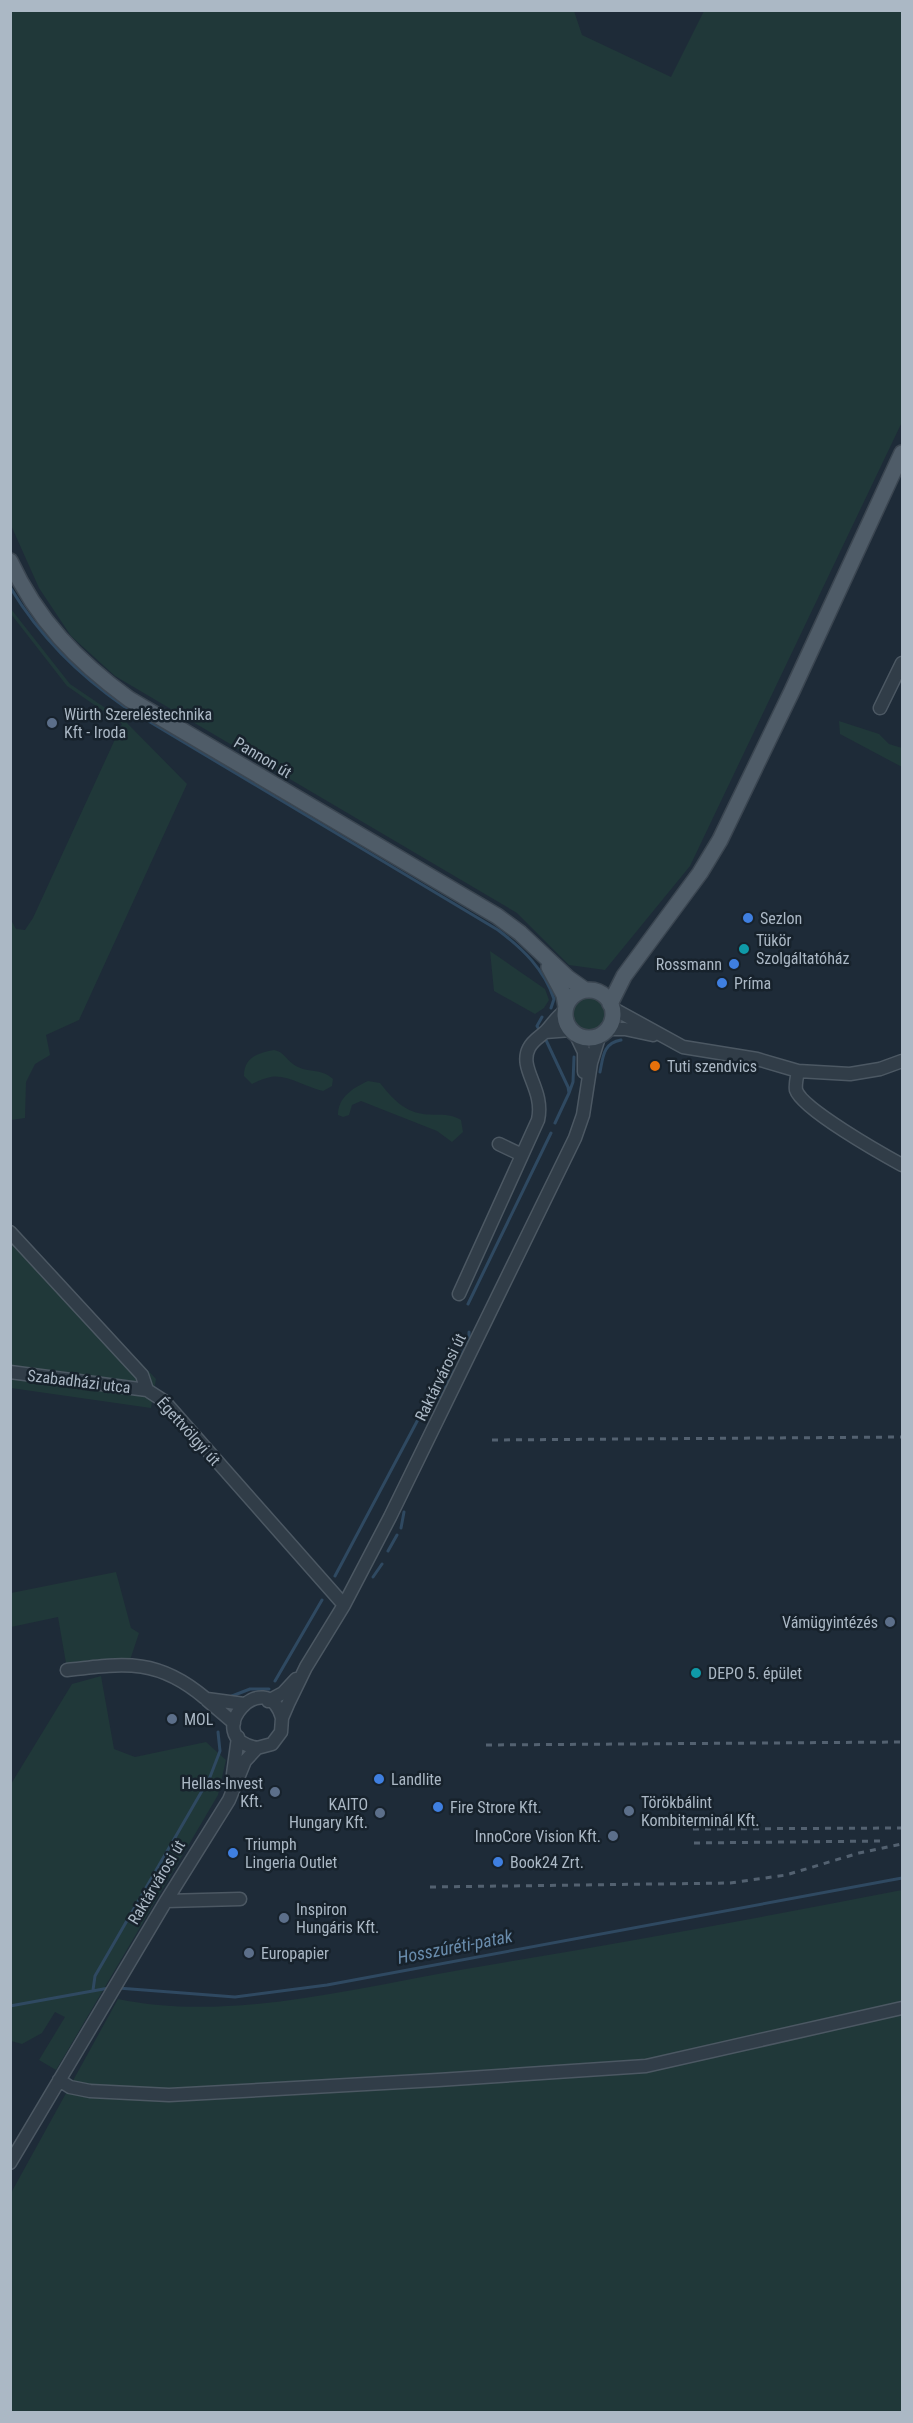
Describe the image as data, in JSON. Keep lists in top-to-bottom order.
{
  "streets": {
    "main road": ["Pannon út", "Raktárvárosi út"],
    "street": ["Szabadházi utca", "Égettvölgyi út"]
  },
  "crossings": [
    ["Pannon út", "Raktárvárosi út"],
    ["Raktárvárosi út", "Égettvölgyi út"],
    ["Szabadházi utca", "Égettvölgyi út"]
  ],
  "water": ["Hosszúréti-patak"],
  "places": [
    "Würth Szereléstechnika Kft - Iroda",
    "Sezlon",
    "Tükör Szolgáltatóház",
    "Rossmann",
    "Príma",
    "Tuti szendvics",
    "Vámügyintézés",
    "DEPO 5. épület",
    "MOL",
    "Landlite",
    "Hellas-Invest Kft.",
    "Fire Strore Kft.",
    "Törökbálint Kombiterminál Kft.",
    "KAITO Hungary Kft.",
    "InnoCore Vision Kft.",
    "Triumph Lingeria Outlet",
    "Book24 Zrt.",
    "Inspiron Hungáris Kft.",
    "Europapier"
  ]
}
